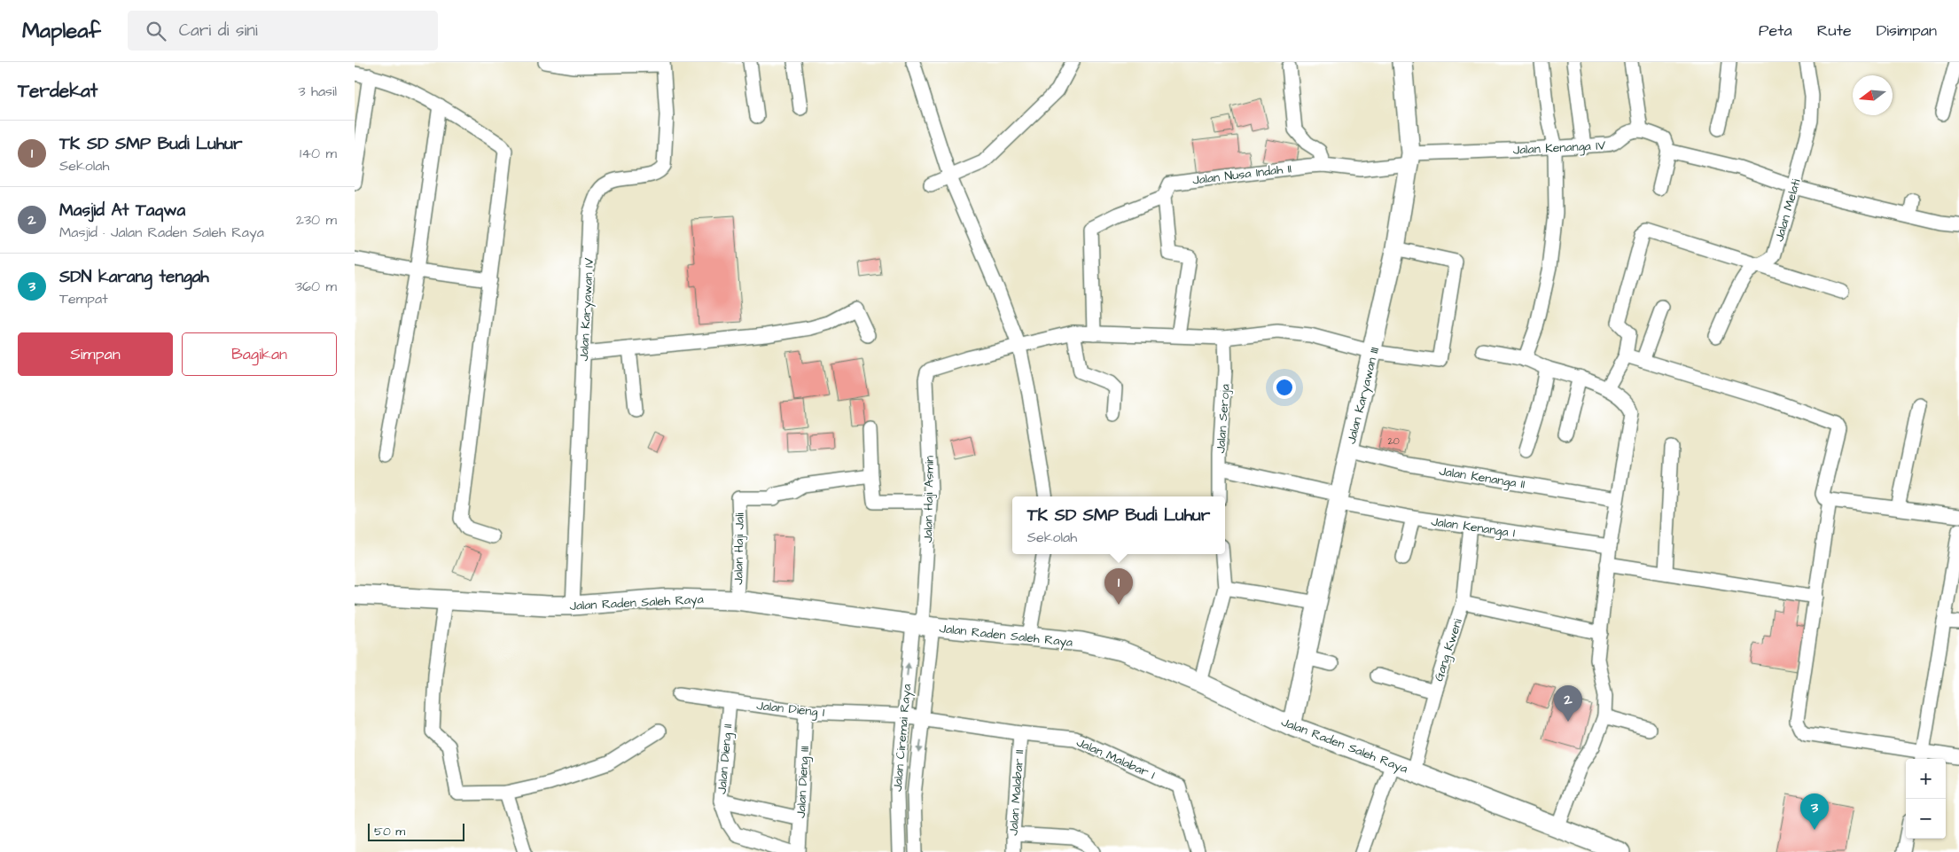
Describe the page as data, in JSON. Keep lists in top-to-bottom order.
{
  "streets": {
    "main road": ["Jalan Karyawan III", "Jalan Raden Saleh Raya"],
    "street": [
      "Jalan Kenanga IV",
      "Jalan Nusa Indah II",
      "Jalan Melati",
      "Jalan Karyawan IV",
      "Jalan Seroja",
      "Jalan Kenanga II",
      "Jalan Haji Asmin",
      "Jalan Kenanga I",
      "Jalan Haji Jali",
      "Gang Kweni",
      "Jalan Dieng I",
      "Jalan Ciremai Raya",
      "Jalan Malabar I",
      "Jalan Dieng II",
      "Jalan Dieng III",
      "Jalan Malabar II"
    ]
  },
  "crossings": [
    ["Jalan Kenanga IV", "Jalan Nusa Indah II"],
    ["Jalan Kenanga IV", "Jalan Karyawan III"],
    ["Jalan Nusa Indah II", "Jalan Karyawan III"],
    ["Jalan Karyawan IV", "Jalan Raden Saleh Raya"],
    ["Jalan Karyawan III", "Jalan Kenanga II"],
    ["Jalan Karyawan III", "Jalan Kenanga I"],
    ["Jalan Karyawan III", "Jalan Raden Saleh Raya"],
    ["Jalan Seroja", "Jalan Kenanga I"],
    ["Jalan Haji Asmin", "Jalan Raden Saleh Raya"],
    ["Jalan Haji Asmin", "Jalan Ciremai Raya"],
    ["Jalan Kenanga I", "Gang Kweni"],
    ["Jalan Haji Jali", "Jalan Raden Saleh Raya"],
    ["Jalan Raden Saleh Raya", "Gang Kweni"],
    ["Jalan Raden Saleh Raya", "Jalan Ciremai Raya"],
    ["Jalan Dieng I", "Jalan Ciremai Raya"],
    ["Jalan Dieng I", "Jalan Malabar I"],
    ["Jalan Dieng I", "Jalan Dieng II"],
    ["Jalan Dieng I", "Jalan Dieng III"],
    ["Jalan Ciremai Raya", "Jalan Malabar I"],
    ["Jalan Malabar I", "Jalan Malabar II"]
  ],
  "house_numbers": ["20"],
  "scale_bar": "50 m",
  "north": "left",
  "page": {
    "header": "Mapleaf",
    "search": "Cari di sini",
    "nav": ["Peta", "Rute", "Disimpan"],
    "heading": ["Terdekat", "3 hasil"],
    "list": [
      {
        "mark": "1",
        "name": "TK SD SMP Budi Luhur",
        "note": "Sekolah",
        "value": "140 m"
      },
      {
        "mark": "2",
        "name": "Masjid At Taqwa",
        "note": "Masjid · Jalan Raden Saleh Raya",
        "value": "230 m"
      },
      {
        "mark": "3",
        "name": "SDN karang tengah",
        "note": "Tempat",
        "value": "360 m"
      }
    ],
    "buttons": ["Simpan", "Bagikan"],
    "popup": ["TK SD SMP Budi Luhur", "Sekolah"],
    "pins": ["1", "2", "3"],
    "map_buttons": ["+", "−"],
    "scale": "50 m"
  }
}
